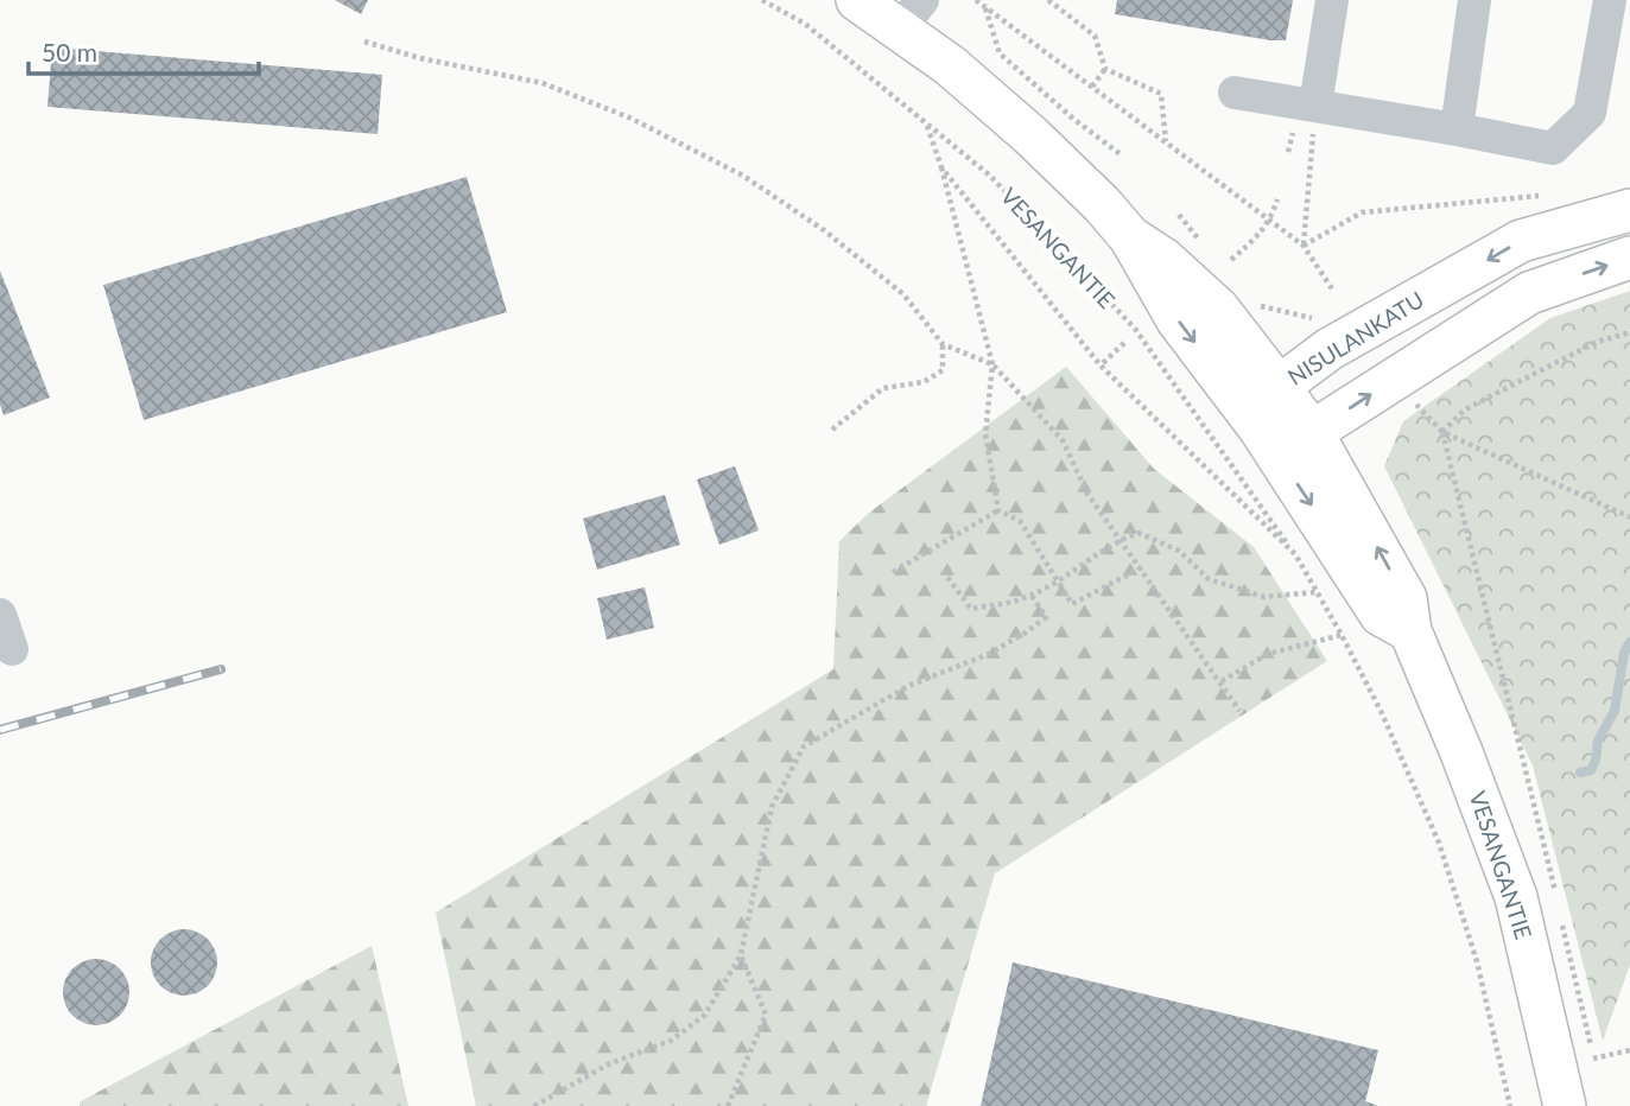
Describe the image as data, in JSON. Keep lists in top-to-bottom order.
{
  "streets": {
    "main road": ["VESANGANTIE", "NISULANKATU"]
  },
  "crossings": [
    ["VESANGANTIE", "NISULANKATU"]
  ],
  "scale_bar": "50 m"
}
